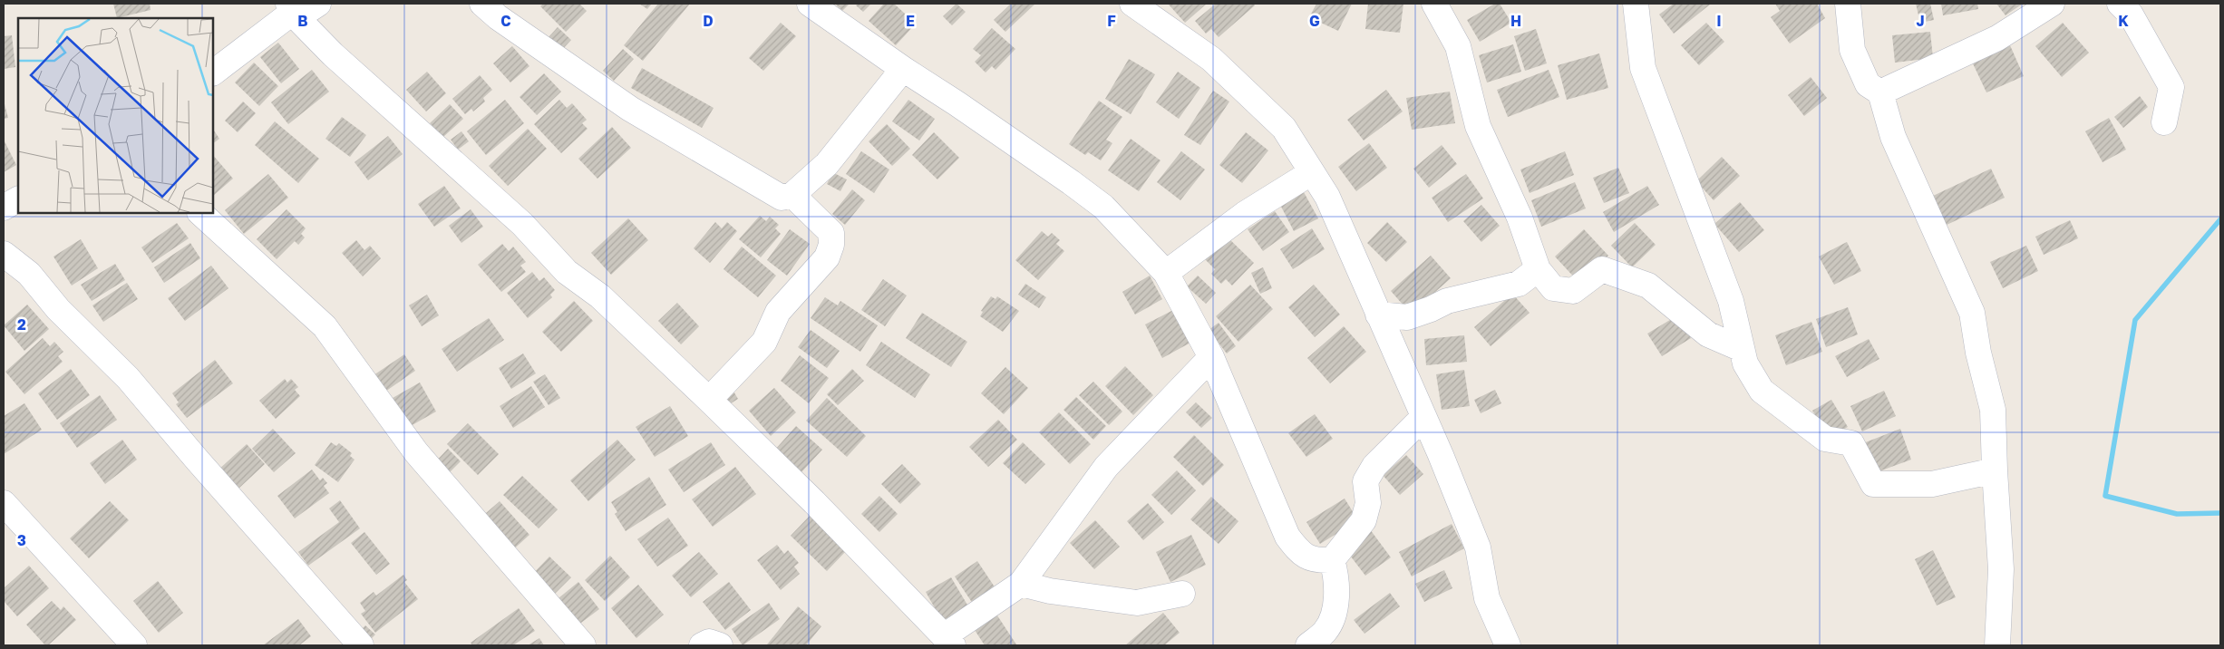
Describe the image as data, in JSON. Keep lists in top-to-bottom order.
{
  "grid": {
    "columns": [
      "B",
      "C",
      "D",
      "E",
      "F",
      "G",
      "H",
      "I",
      "J",
      "K"
    ],
    "rows": ["2", "3"]
  }
}
